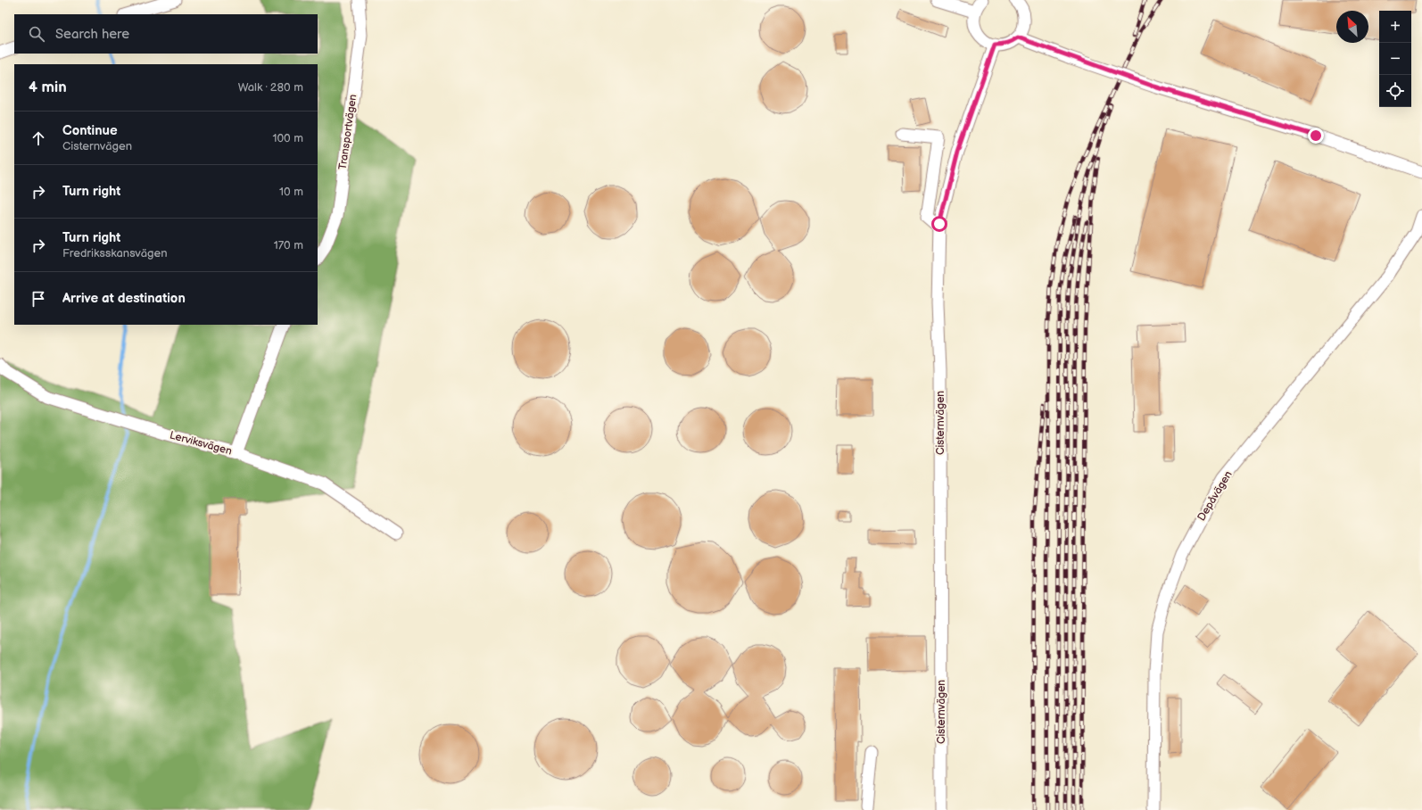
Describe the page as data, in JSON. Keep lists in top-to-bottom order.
{
  "streets": {
    "street": [
      "Transportvägen",
      "Cisternvägen",
      "Lerviksvägen",
      "Depåvägen"
    ]
  },
  "north": "top left",
  "page": {
    "map_buttons": ["+", "−"],
    "search": "Search here",
    "heading": ["4 min", "Walk · 280 m"],
    "list": [
      ["Continue", "Cisternvägen", "100 m"],
      ["Turn right", "10 m"],
      ["Turn right", "Fredriksskansvägen", "170 m"],
      "Arrive at destination"
    ]
  }
}
